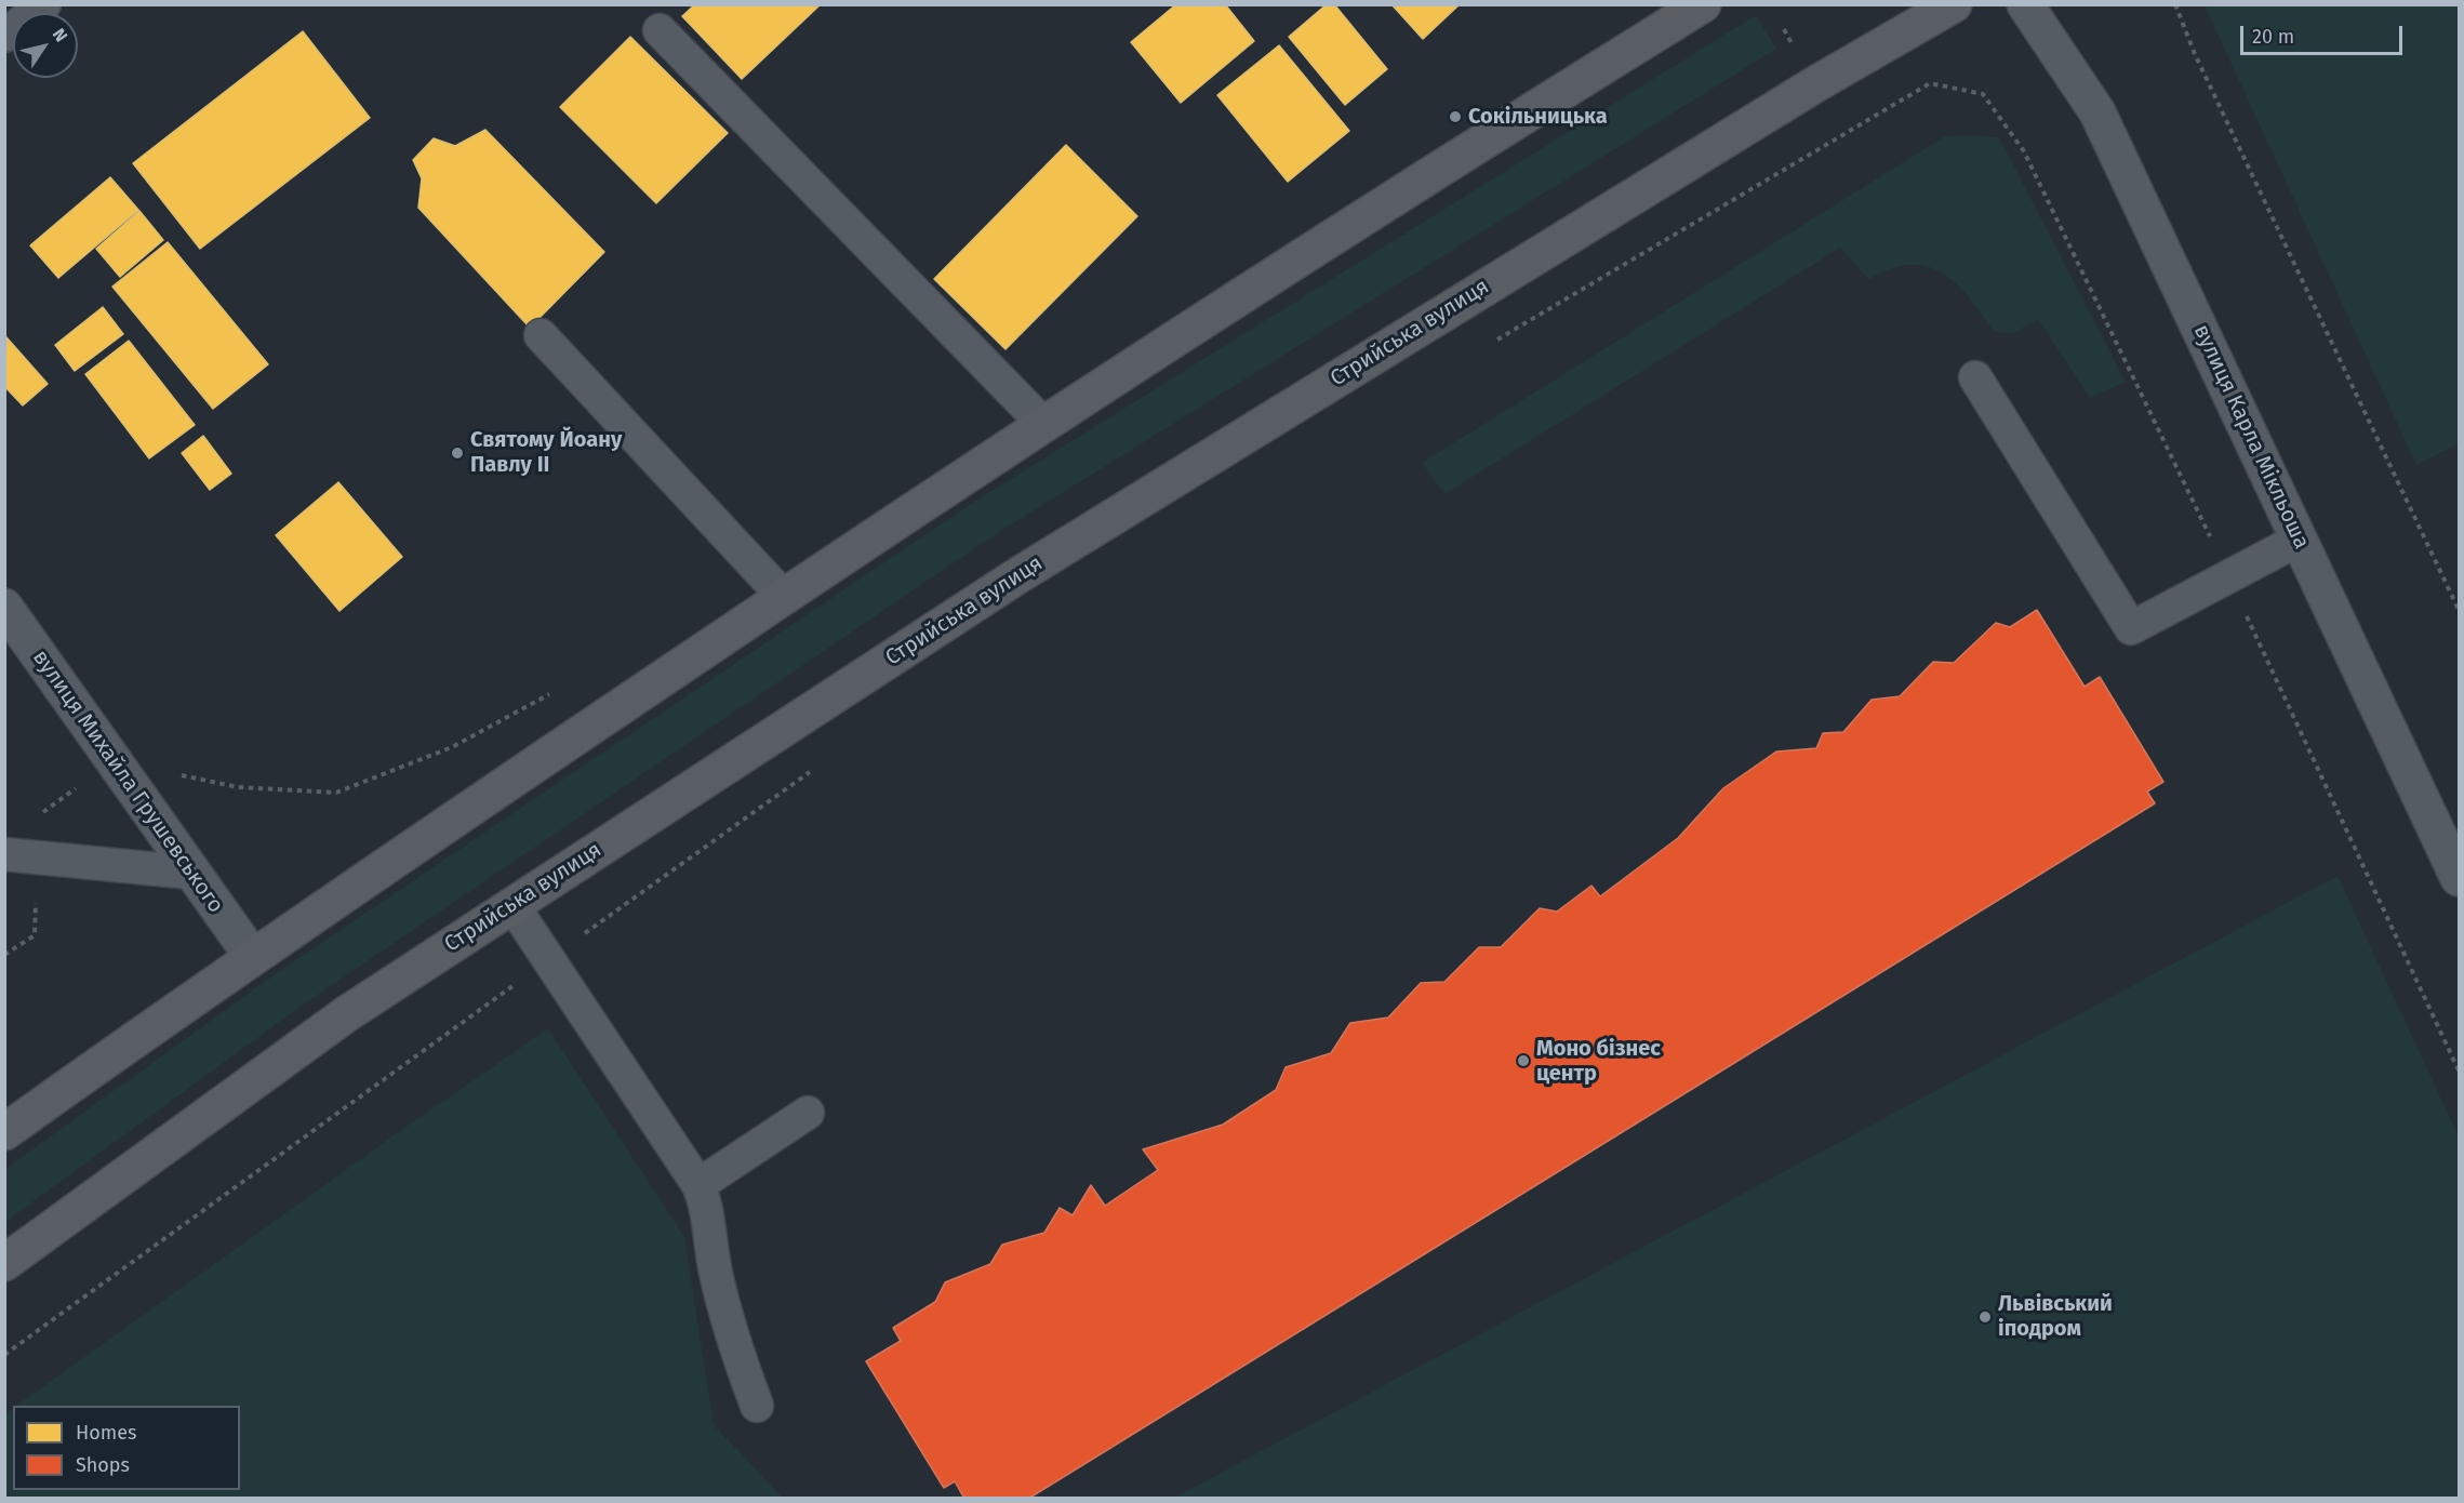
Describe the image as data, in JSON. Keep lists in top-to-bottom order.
{
  "streets": {
    "main road": ["Стрийська вулиця"],
    "street": ["вулиця Карла Мікльоша", "вулиця Михайла Грушевського"]
  },
  "places": [
    "Сокільницька",
    "Святому Йоану Павлу ІІ",
    "Моно бізнес центр",
    "Львівський іподром"
  ],
  "legend": ["Homes", "Shops"],
  "scale_bar": "20 m",
  "north": "top right"
}
